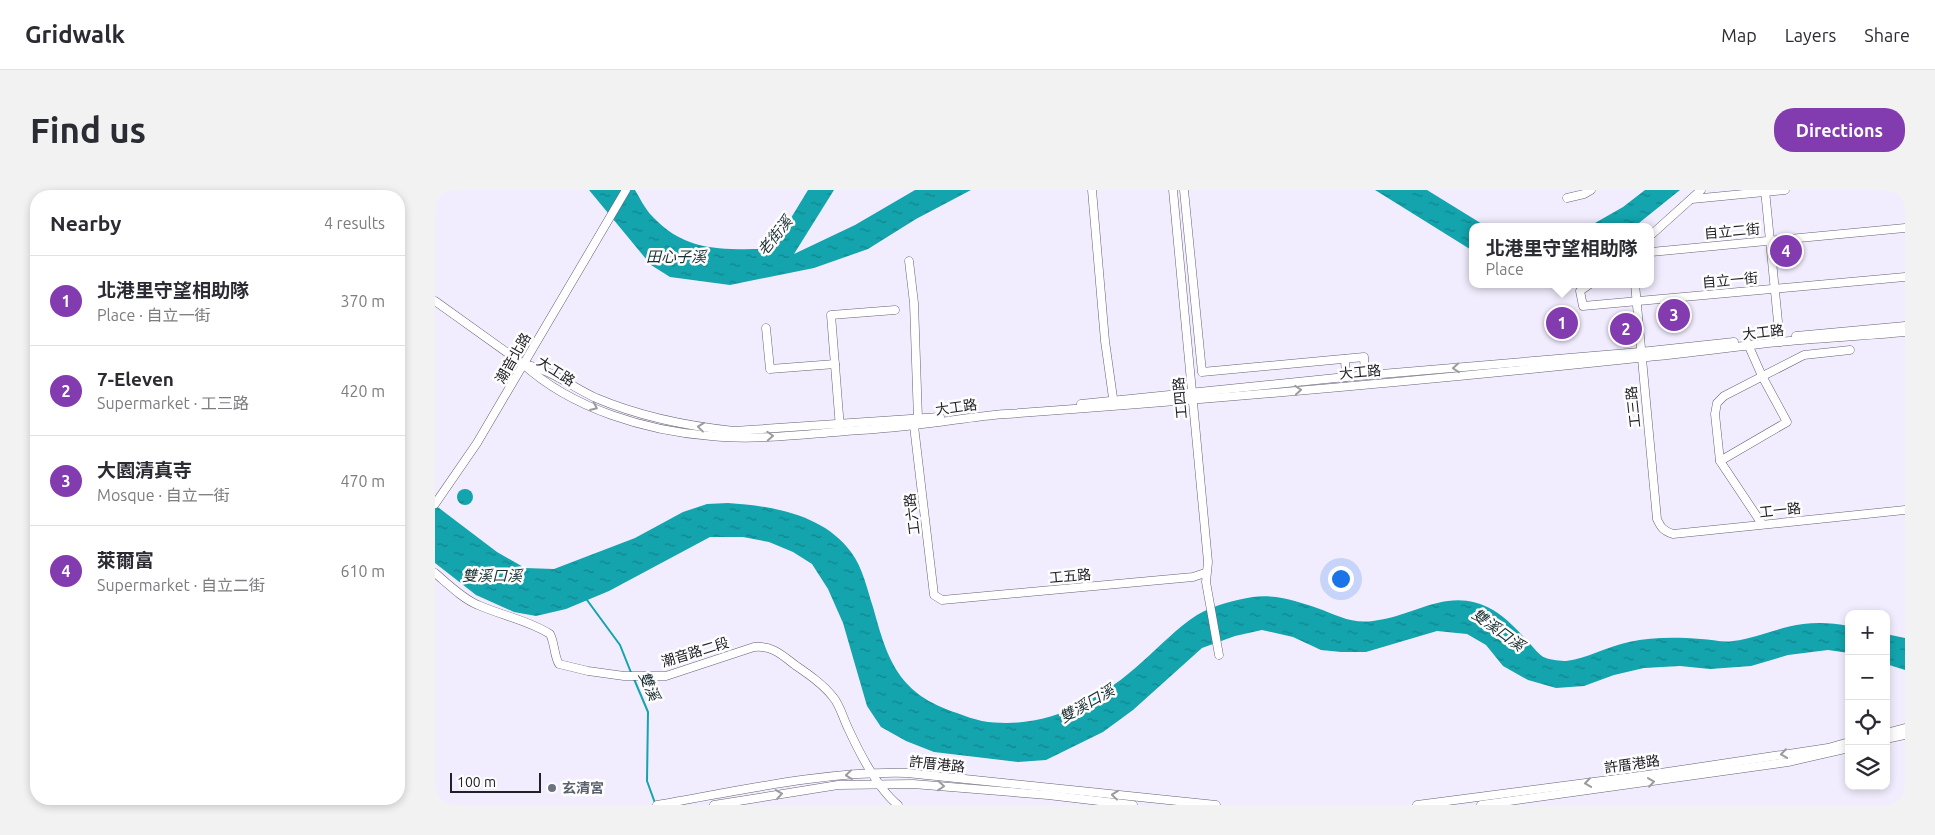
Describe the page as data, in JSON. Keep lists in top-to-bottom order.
{
  "streets": {
    "street": [
      "自立二街",
      "自立一街",
      "大工路",
      "潮音北路",
      "工四路",
      "工三路",
      "工一路",
      "工六路",
      "工五路",
      "潮音路二段",
      "許厝港路"
    ]
  },
  "crossings": [
    ["自立一街", "工三路"],
    ["大工路", "潮音北路"],
    ["大工路", "工四路"],
    ["大工路", "工三路"],
    ["大工路", "工六路"],
    ["工四路", "工五路"],
    ["工三路", "工一路"],
    ["工六路", "工五路"],
    ["潮音路二段", "許厝港路"]
  ],
  "water": [
    "老街溪",
    "田心子溪",
    "雙溪口溪",
    "雙溪"
  ],
  "places": ["玄清宮"],
  "scale_bar": "100 m",
  "page": {
    "header": "Gridwalk",
    "nav": ["Map", "Layers", "Share"],
    "buttons": "Directions",
    "title": "Find us",
    "heading": ["Nearby", "4 results"],
    "popup": ["北港里守望相助隊", "Place"],
    "pins": [
      "4",
      "3",
      "1",
      "2"
    ],
    "list": [
      {
        "mark": "1",
        "name": "北港里守望相助隊",
        "note": "Place · 自立一街",
        "value": "370 m"
      },
      {
        "mark": "2",
        "name": "7-Eleven",
        "note": "Supermarket · 工三路",
        "value": "420 m"
      },
      {
        "mark": "3",
        "name": "大園清真寺",
        "note": "Mosque · 自立一街",
        "value": "470 m"
      },
      {
        "mark": "4",
        "name": "萊爾富",
        "note": "Supermarket · 自立二街",
        "value": "610 m"
      }
    ],
    "map_buttons": ["+", "−"],
    "scale": "100 m"
  }
}
